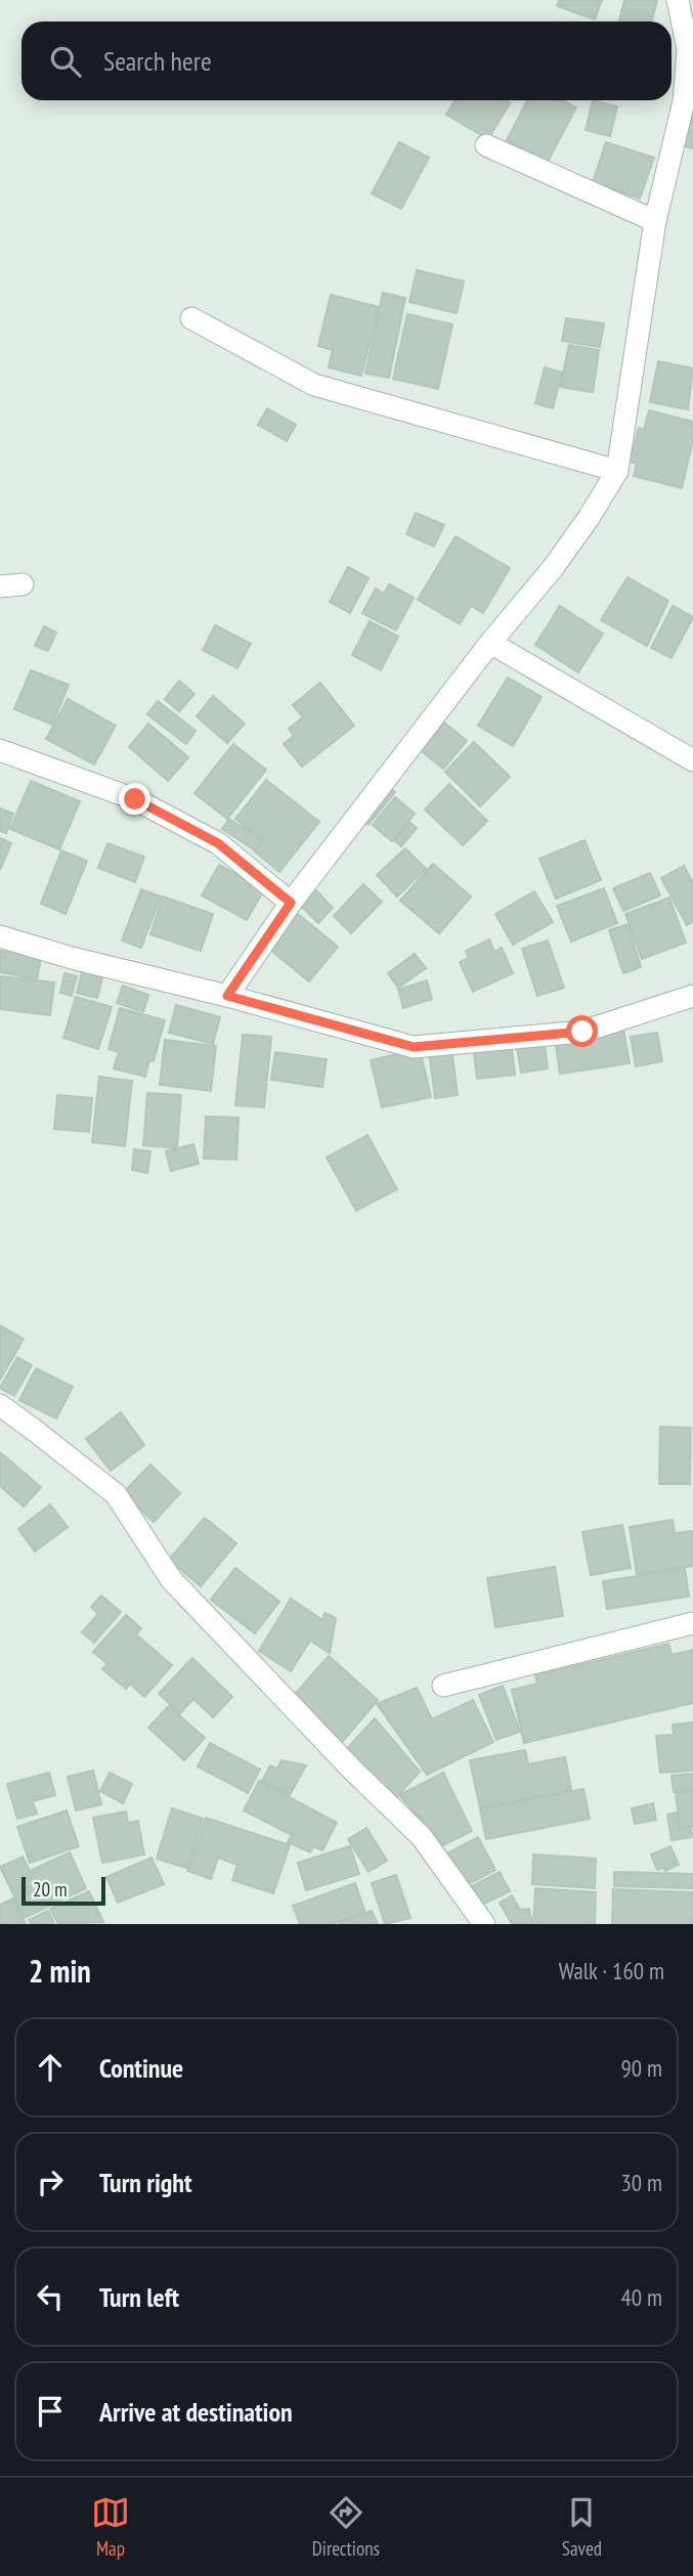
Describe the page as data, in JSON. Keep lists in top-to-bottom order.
{
  "scale_bar": "20 m",
  "page": {
    "search": "Search here",
    "scale": "20 m",
    "heading": ["2 min", "Walk · 160 m"],
    "list": [
      ["Continue", "90 m"],
      ["Turn right", "30 m"],
      ["Turn left", "40 m"],
      "Arrive at destination"
    ],
    "nav": ["Map", "Directions", "Saved"]
  }
}
